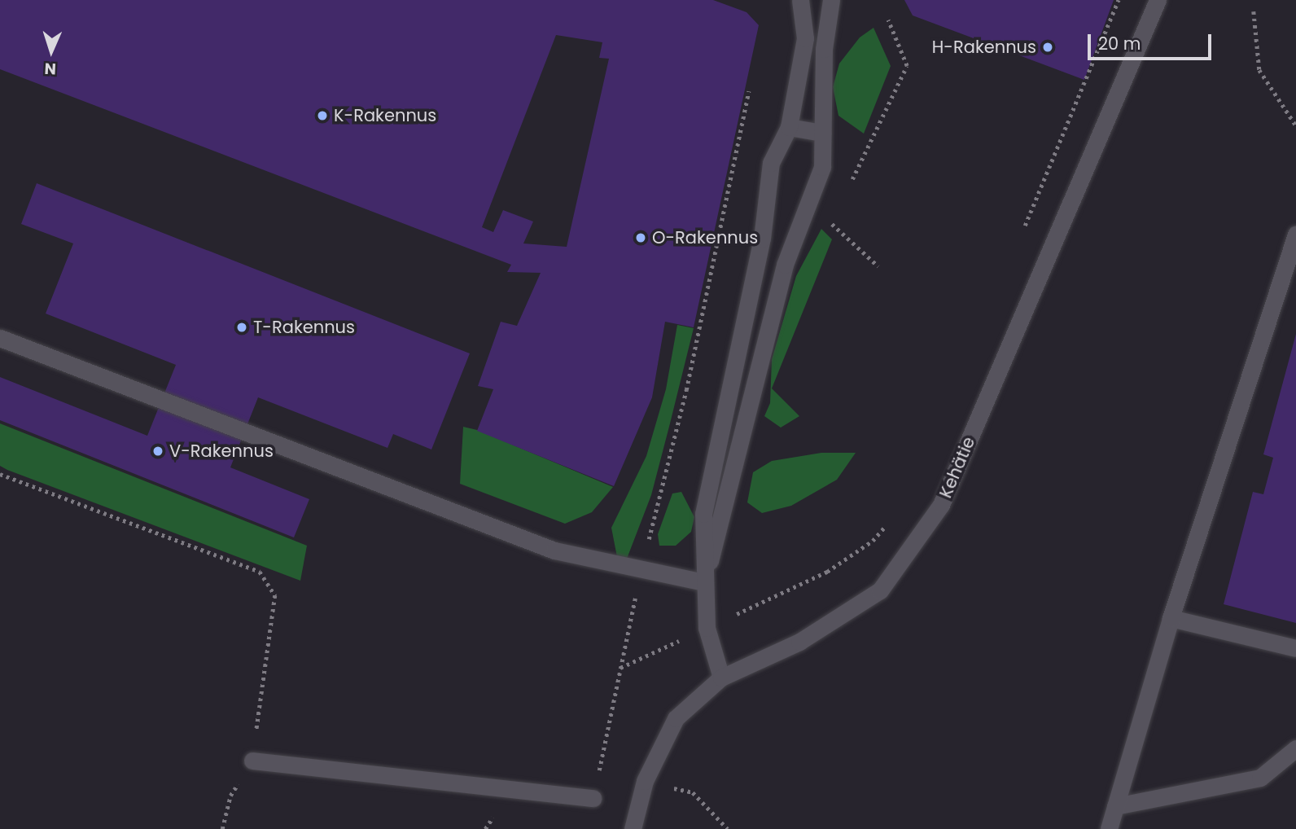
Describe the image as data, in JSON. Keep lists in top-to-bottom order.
{
  "streets": {
    "street": ["Kehätie"]
  },
  "places": [
    "H-Rakennus",
    "K-Rakennus",
    "O-Rakennus",
    "T-Rakennus",
    "V-Rakennus"
  ],
  "scale_bar": "20 m",
  "north": "bottom"
}
